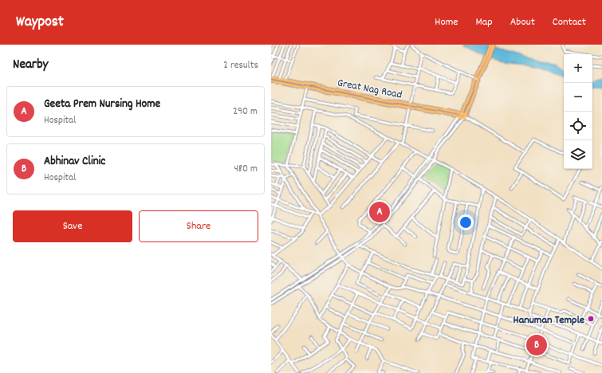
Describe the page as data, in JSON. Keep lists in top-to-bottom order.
{
  "streets": {
    "main road": ["Great Nag Road"]
  },
  "places": ["Hanuman Temple"],
  "page": {
    "header": "Waypost",
    "nav": [
      "Home",
      "Map",
      "About",
      "Contact"
    ],
    "heading": ["Nearby", "2 results"],
    "map_buttons": ["+", "−"],
    "list": [
      {
        "mark": "A",
        "name": "Geeta Prem Nursing Home",
        "note": "Hospital",
        "value": "290 m"
      },
      {
        "mark": "B",
        "name": "Abhinav Clinic",
        "note": "Hospital",
        "value": "480 m"
      }
    ],
    "pins": ["A", "B"],
    "buttons": ["Save", "Share"]
  }
}
